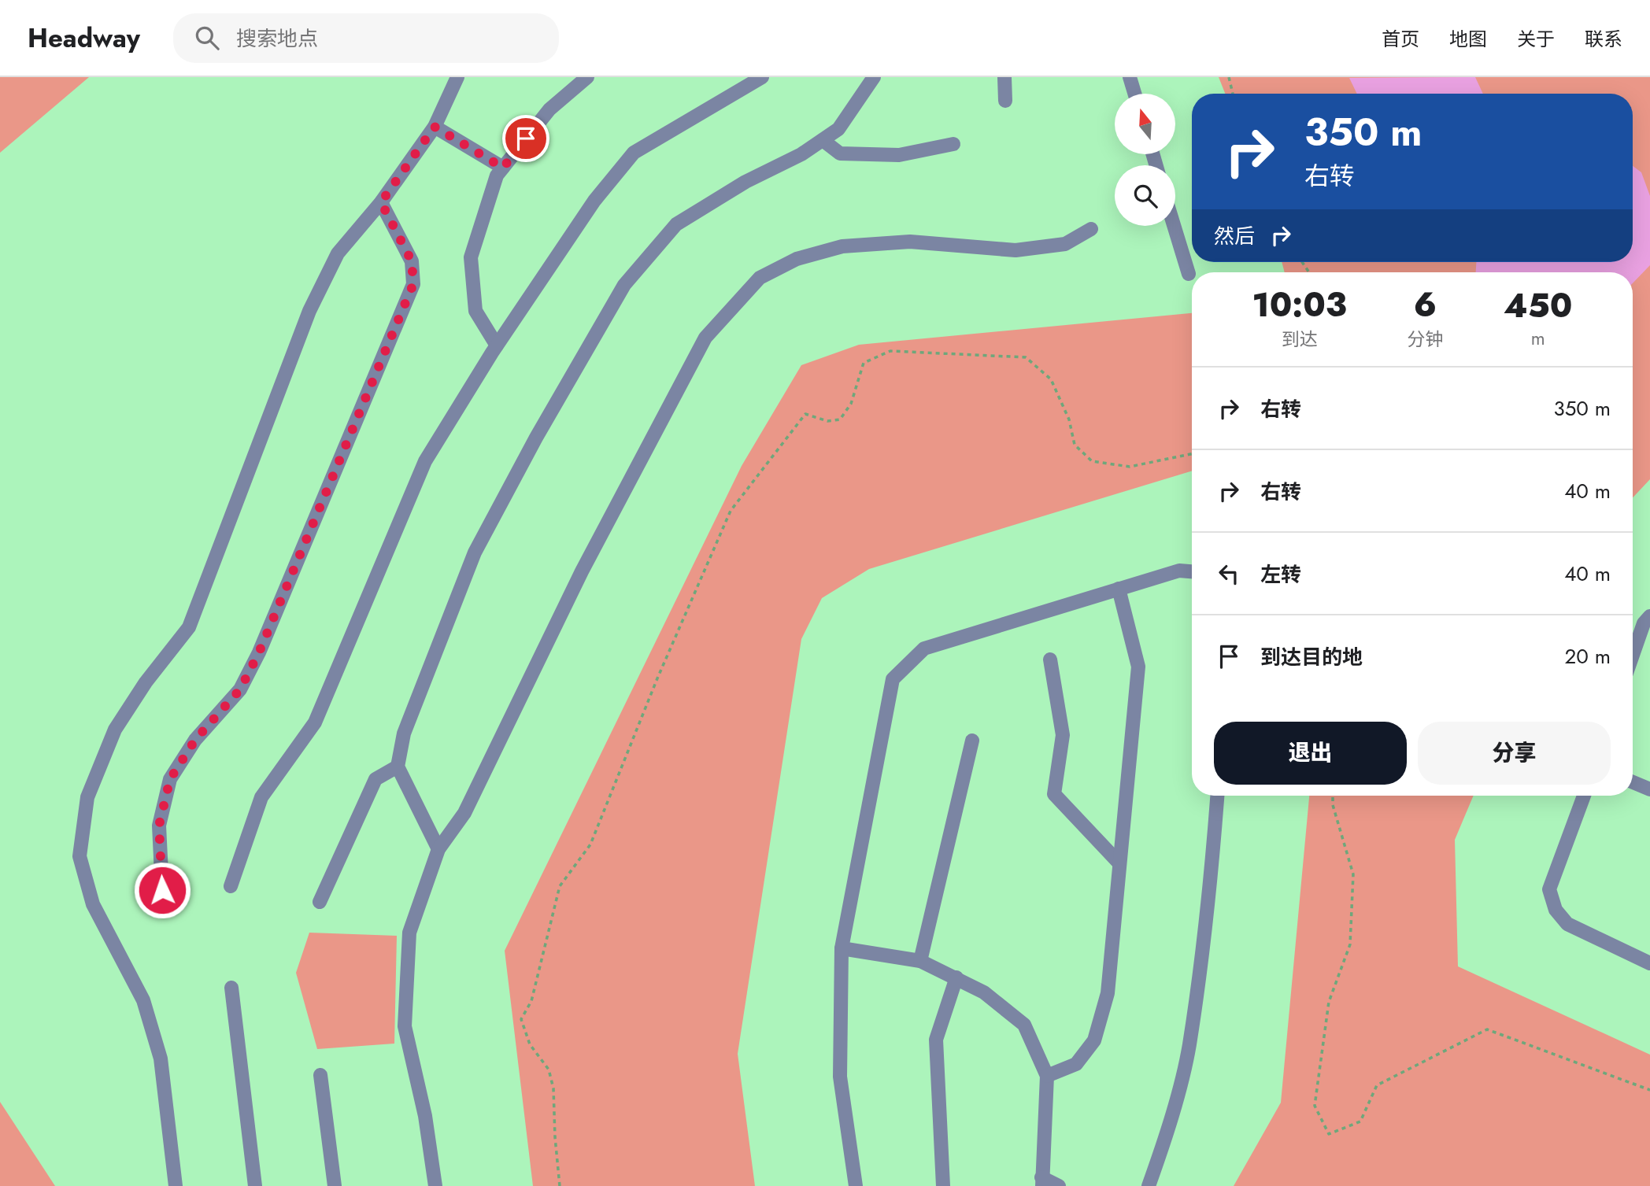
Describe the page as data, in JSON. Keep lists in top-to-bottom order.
{
  "north": "top",
  "page": {
    "header": "Headway",
    "search": "搜索地点",
    "nav": [
      "首页",
      "地图",
      "关于",
      "联系"
    ],
    "turn": ["350 m", "右转"],
    "then": "然后",
    "eta": [
      "10:03",
      "到达",
      "6",
      "分钟",
      "450",
      "m"
    ],
    "list": [
      {
        "name": "右转",
        "value": "350 m"
      },
      {
        "name": "右转",
        "value": "40 m"
      },
      {
        "name": "左转",
        "value": "40 m"
      },
      {
        "name": "到达目的地",
        "value": "20 m"
      }
    ],
    "buttons": ["退出", "分享"]
  }
}
